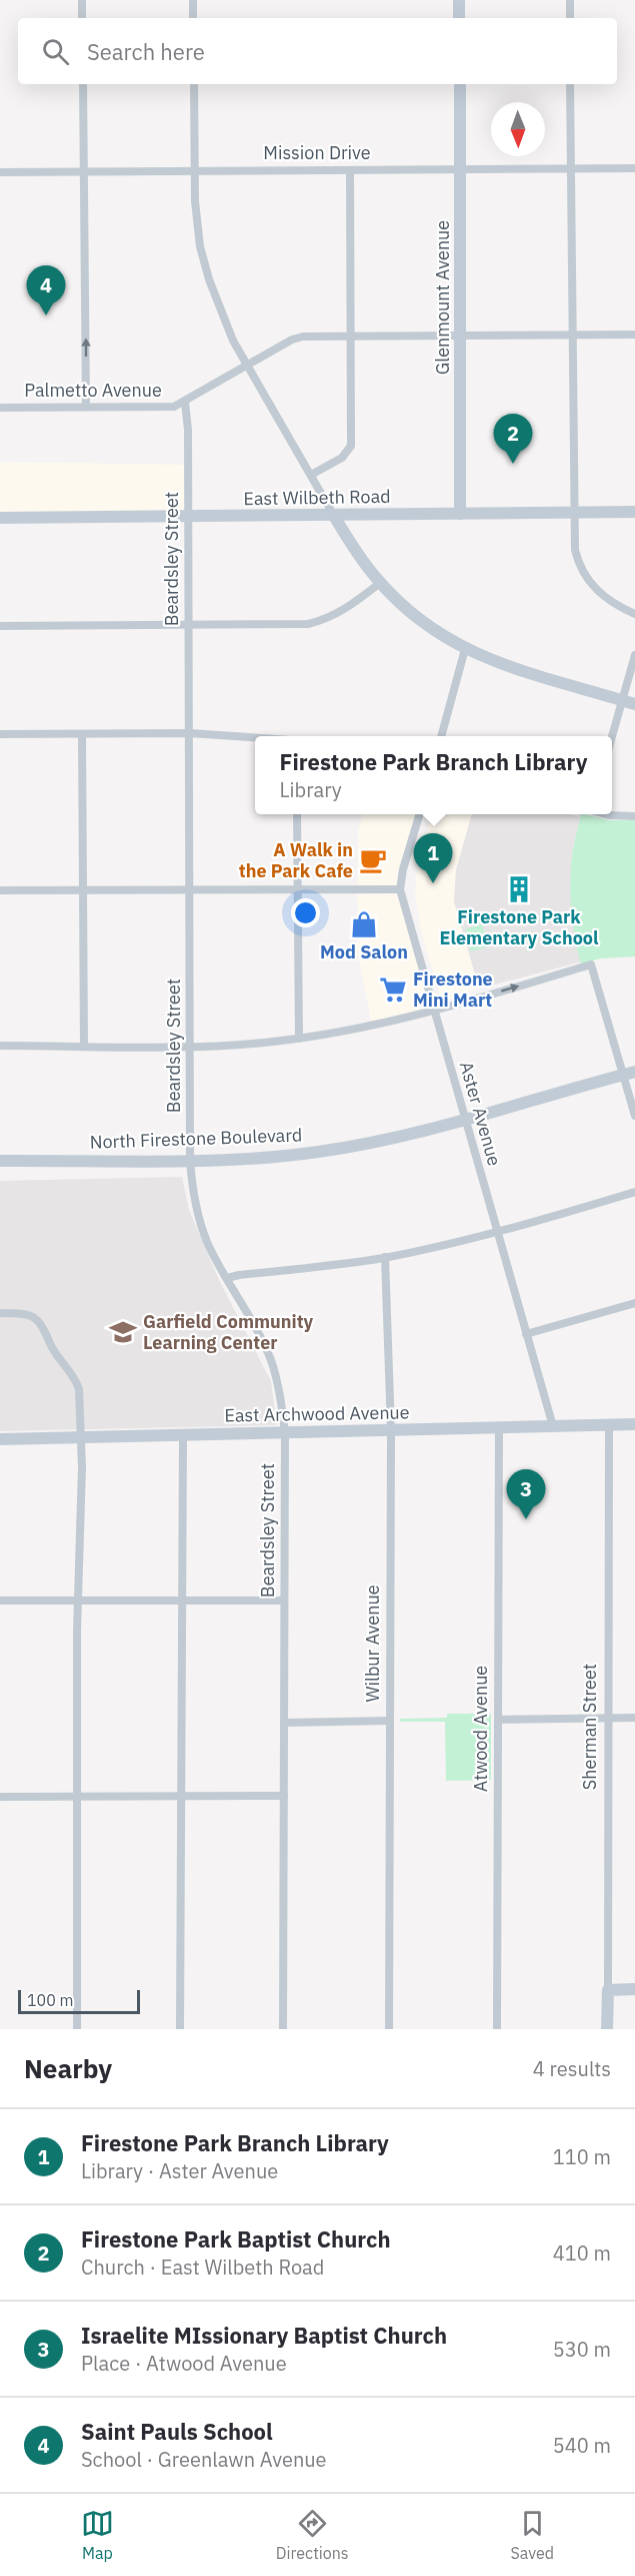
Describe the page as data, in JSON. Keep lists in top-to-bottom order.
{
  "streets": {
    "street": [
      "Mission Drive",
      "Glenmount Avenue",
      "Palmetto Avenue",
      "East Wilbeth Road",
      "Beardsley Street",
      "Aster Avenue",
      "North Firestone Boulevard",
      "East Archwood Avenue",
      "Wilbur Avenue",
      "Sherman Street",
      "Atwood Avenue"
    ]
  },
  "crossings": [
    ["Mission Drive", "Glenmount Avenue"],
    ["Glenmount Avenue", "Palmetto Avenue"],
    ["Glenmount Avenue", "East Wilbeth Road"],
    ["Palmetto Avenue", "Beardsley Street"],
    ["East Wilbeth Road", "Beardsley Street"],
    ["Beardsley Street", "North Firestone Boulevard"],
    ["Beardsley Street", "East Archwood Avenue"],
    ["Aster Avenue", "North Firestone Boulevard"],
    ["Aster Avenue", "East Archwood Avenue"],
    ["East Archwood Avenue", "Wilbur Avenue"],
    ["East Archwood Avenue", "Sherman Street"],
    ["East Archwood Avenue", "Atwood Avenue"]
  ],
  "places": {
    "cafe": ["A Walk in the Park Cafe"],
    "building": ["Firestone Park Elementary School"],
    "shop": ["Mod Salon"],
    "supermarket": ["Firestone Mini Mart"],
    "school or university": ["Garfield Community Learning Center"]
  },
  "scale_bar": "100 m",
  "north": "bottom",
  "page": {
    "search": "Search here",
    "pins": [
      "4",
      "2",
      "1",
      "3"
    ],
    "popup": ["Firestone Park Branch Library", "Library"],
    "scale": "100 m",
    "heading": ["Nearby", "4 results"],
    "list": [
      {
        "mark": "1",
        "name": "Firestone Park Branch Library",
        "note": "Library · Aster Avenue",
        "value": "110 m"
      },
      {
        "mark": "2",
        "name": "Firestone Park Baptist Church",
        "note": "Church · East Wilbeth Road",
        "value": "410 m"
      },
      {
        "mark": "3",
        "name": "Israelite MIssionary Baptist Church",
        "note": "Place · Atwood Avenue",
        "value": "530 m"
      },
      {
        "mark": "4",
        "name": "Saint Pauls School",
        "note": "School · Greenlawn Avenue",
        "value": "540 m"
      }
    ],
    "nav": ["Map", "Directions", "Saved"]
  }
}
